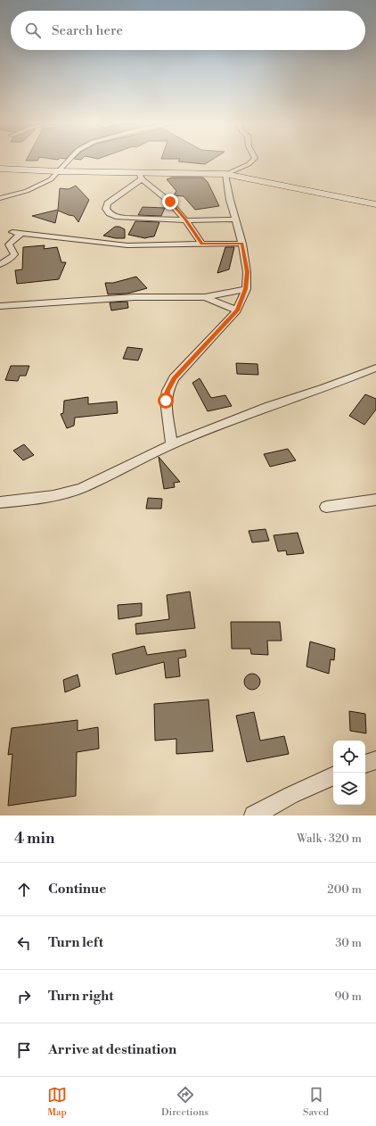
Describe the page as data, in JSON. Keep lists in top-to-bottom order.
{
  "page": {
    "search": "Search here",
    "heading": ["4 min", "Walk · 320 m"],
    "list": [
      ["Continue", "200 m"],
      ["Turn left", "30 m"],
      ["Turn right", "90 m"],
      "Arrive at destination"
    ],
    "nav": ["Map", "Directions", "Saved"]
  }
}
